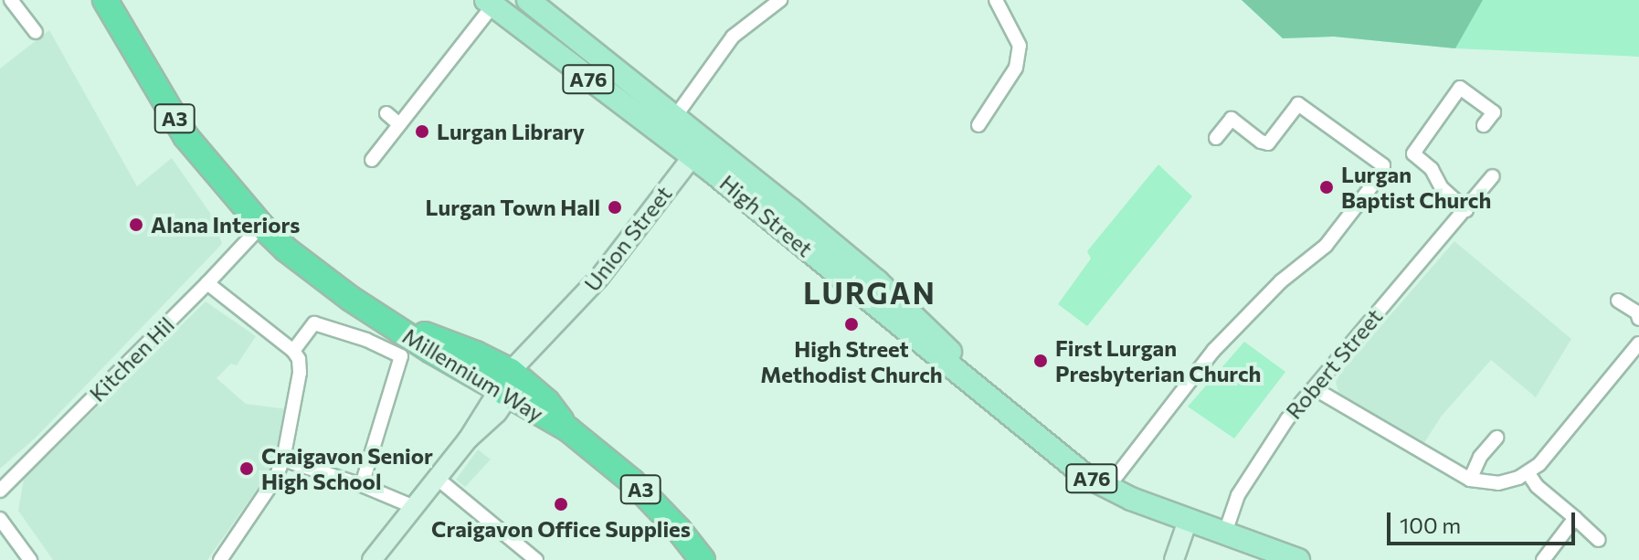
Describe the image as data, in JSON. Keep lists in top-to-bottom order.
{
  "streets": {
    "highway": ["A3", "Millennium Way"],
    "main road": ["A76", "High Street"],
    "street": ["Union Street", "Kitchen Hil", "Robert Street"]
  },
  "crossings": [
    ["A76", "High Street"],
    ["A76", "Union Street"],
    ["A76", "Robert Street"],
    ["A3", "Kitchen Hil"],
    ["A3", "Millennium Way"],
    ["High Street", "Union Street"],
    ["Union Street", "Millennium Way"],
    ["Kitchen Hil", "Millennium Way"]
  ],
  "districts": ["LURGAN"],
  "places": [
    "Lurgan Library",
    "Lurgan Baptist Church",
    "Lurgan Town Hall",
    "Alana Interiors",
    "High Street Methodist Church",
    "First Lurgan Presbyterian Church",
    "Craigavon Senior High School",
    "Craigavon Office Supplies"
  ],
  "scale_bar": "100 m"
}
